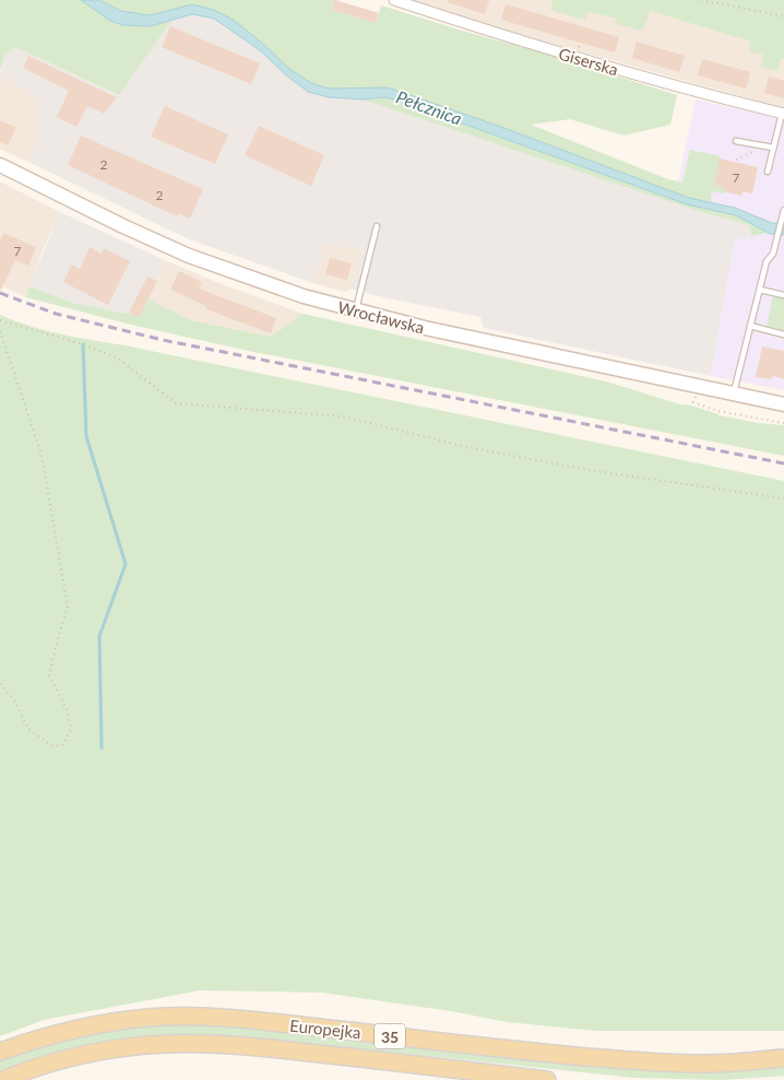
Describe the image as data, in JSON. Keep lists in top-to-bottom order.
{
  "streets": {
    "main road": ["Wrocławska", "Europejka", "35"],
    "street": ["Giserska"]
  },
  "water": ["Pełcznica"],
  "house_numbers": [
    "2",
    "7",
    "2",
    "7"
  ]
}
